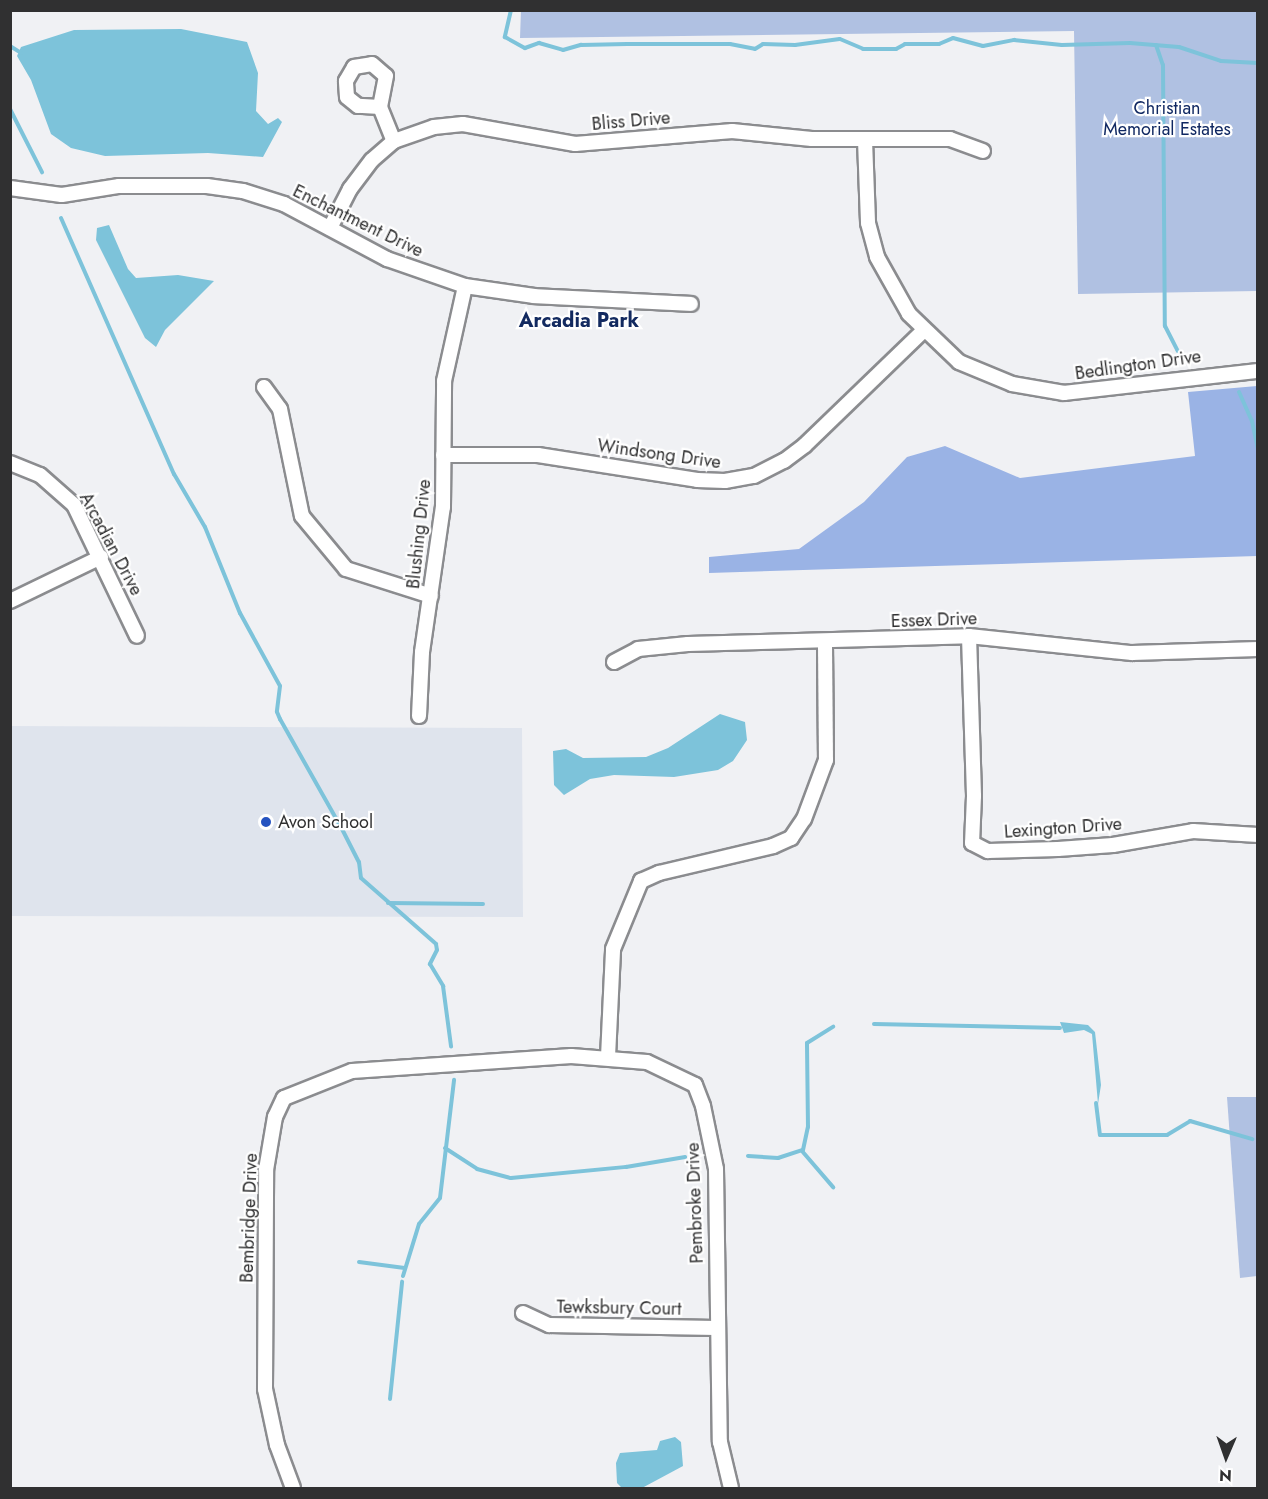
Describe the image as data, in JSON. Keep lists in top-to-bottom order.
{
  "streets": {
    "street": [
      "Bliss Drive",
      "Enchantment Drive",
      "Bedlington Drive",
      "Windsong Drive",
      "Blushing Drive",
      "Arcadian Drive",
      "Essex Drive",
      "Lexington Drive",
      "Pembroke Drive",
      "Bembridge Drive",
      "Tewksbury Court"
    ]
  },
  "crossings": [
    ["Bliss Drive", "Enchantment Drive"],
    ["Bliss Drive", "Bedlington Drive"],
    ["Enchantment Drive", "Blushing Drive"],
    ["Bedlington Drive", "Windsong Drive"],
    ["Windsong Drive", "Blushing Drive"],
    ["Essex Drive", "Lexington Drive"],
    ["Pembroke Drive", "Bembridge Drive"],
    ["Pembroke Drive", "Tewksbury Court"]
  ],
  "districts": ["Arcadia Park"],
  "parks": ["Christian Memorial Estates"],
  "places": ["Avon School"],
  "north": "bottom"
}
